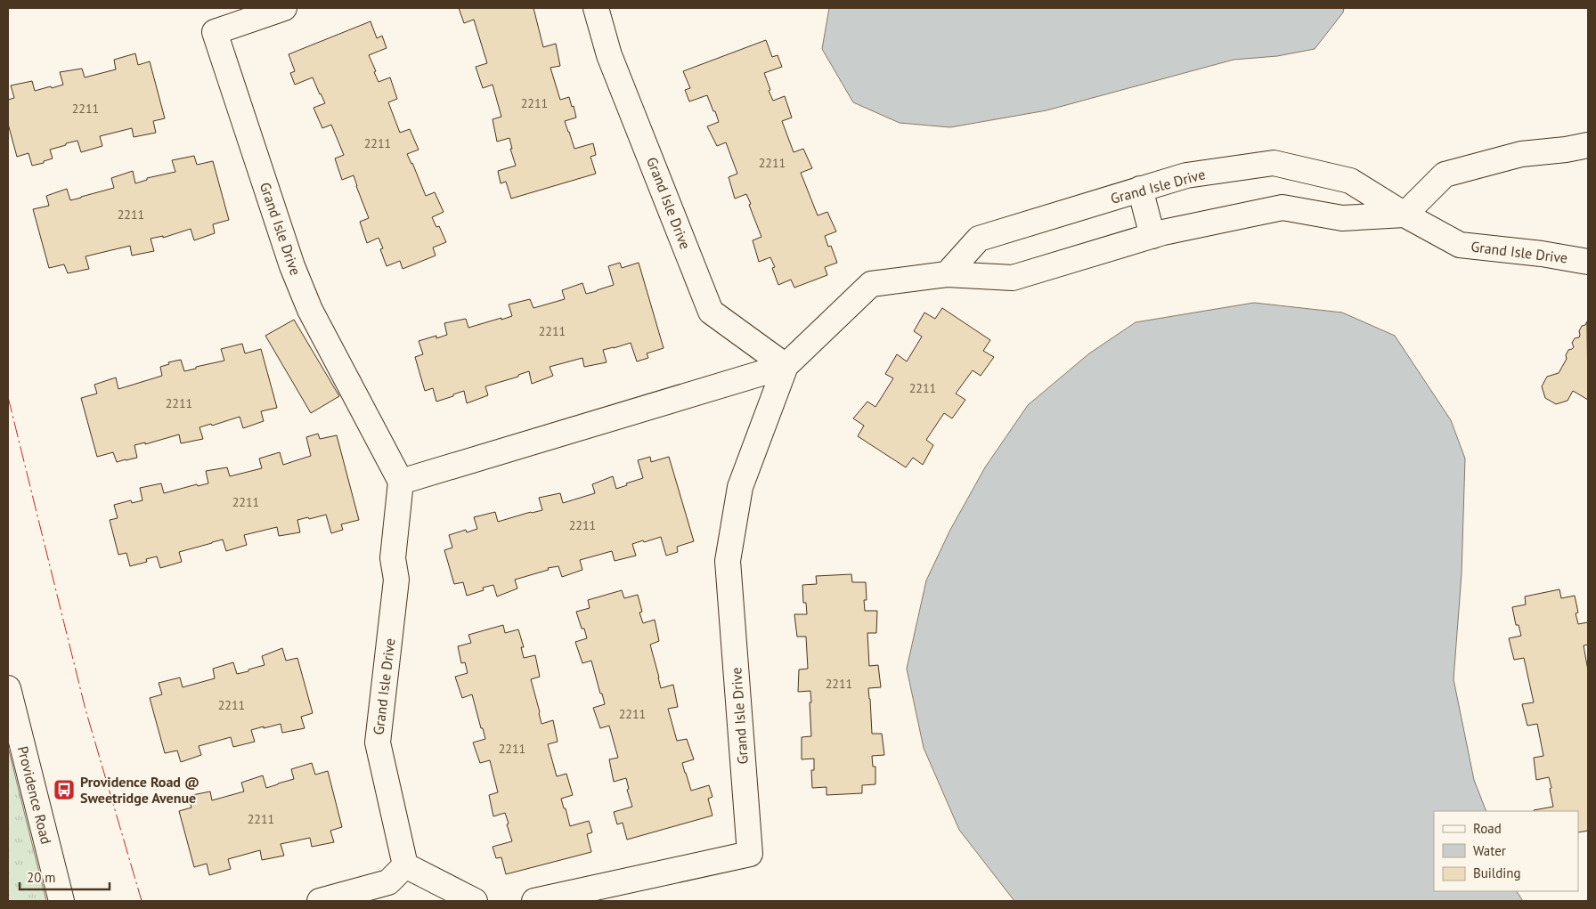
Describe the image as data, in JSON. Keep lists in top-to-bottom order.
{
  "streets": {
    "street": ["Grand Isle Drive", "Providence Road"]
  },
  "places": {
    "bus stop": ["Providence Road @ Sweetridge Avenue"]
  },
  "house_numbers": [
    "2211",
    "2211",
    "2211",
    "2211",
    "2211",
    "2211",
    "2211",
    "2211",
    "2211",
    "2211",
    "2211",
    "2211",
    "2211",
    "2211",
    "2211"
  ],
  "legend": ["Road", "Water", "Building"],
  "scale_bar": "20 m"
}
